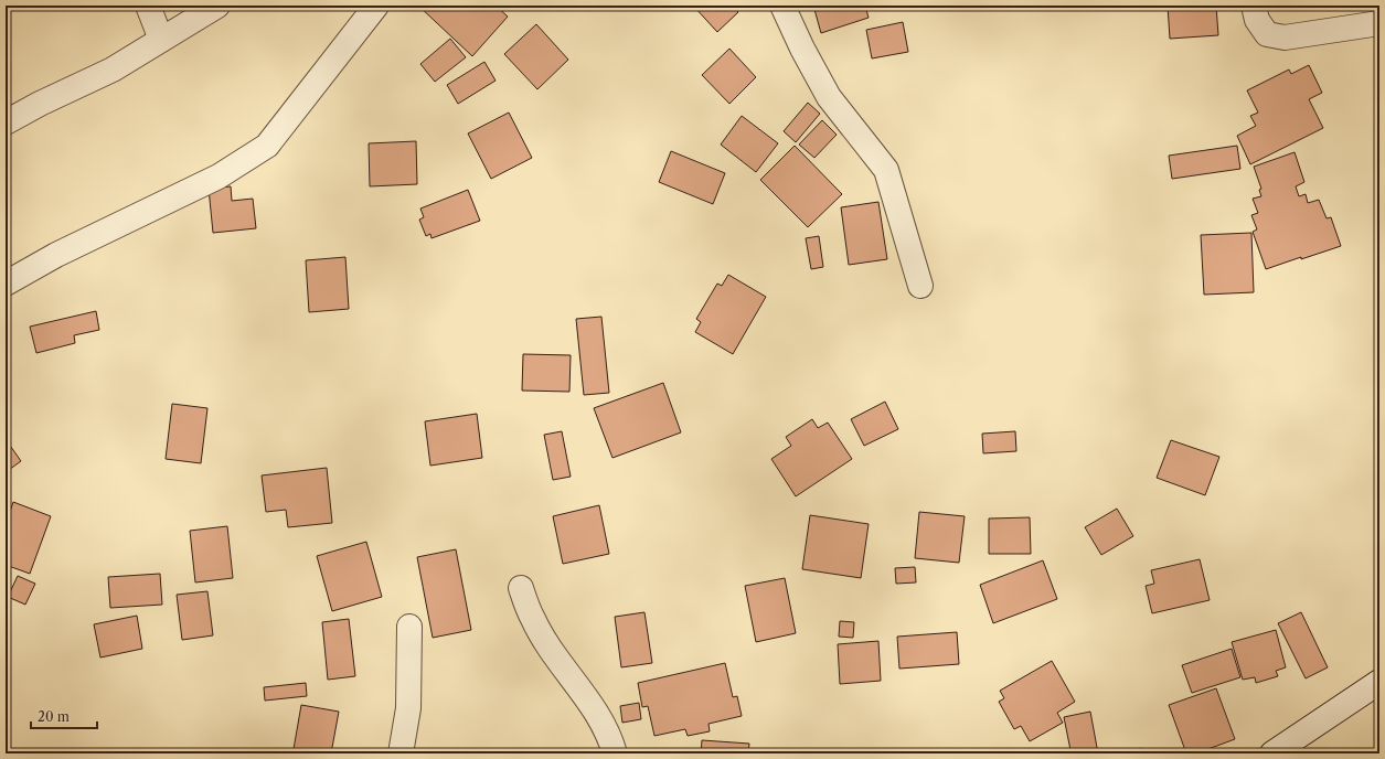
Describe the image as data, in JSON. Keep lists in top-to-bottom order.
{
  "scale_bar": "20 m"
}
